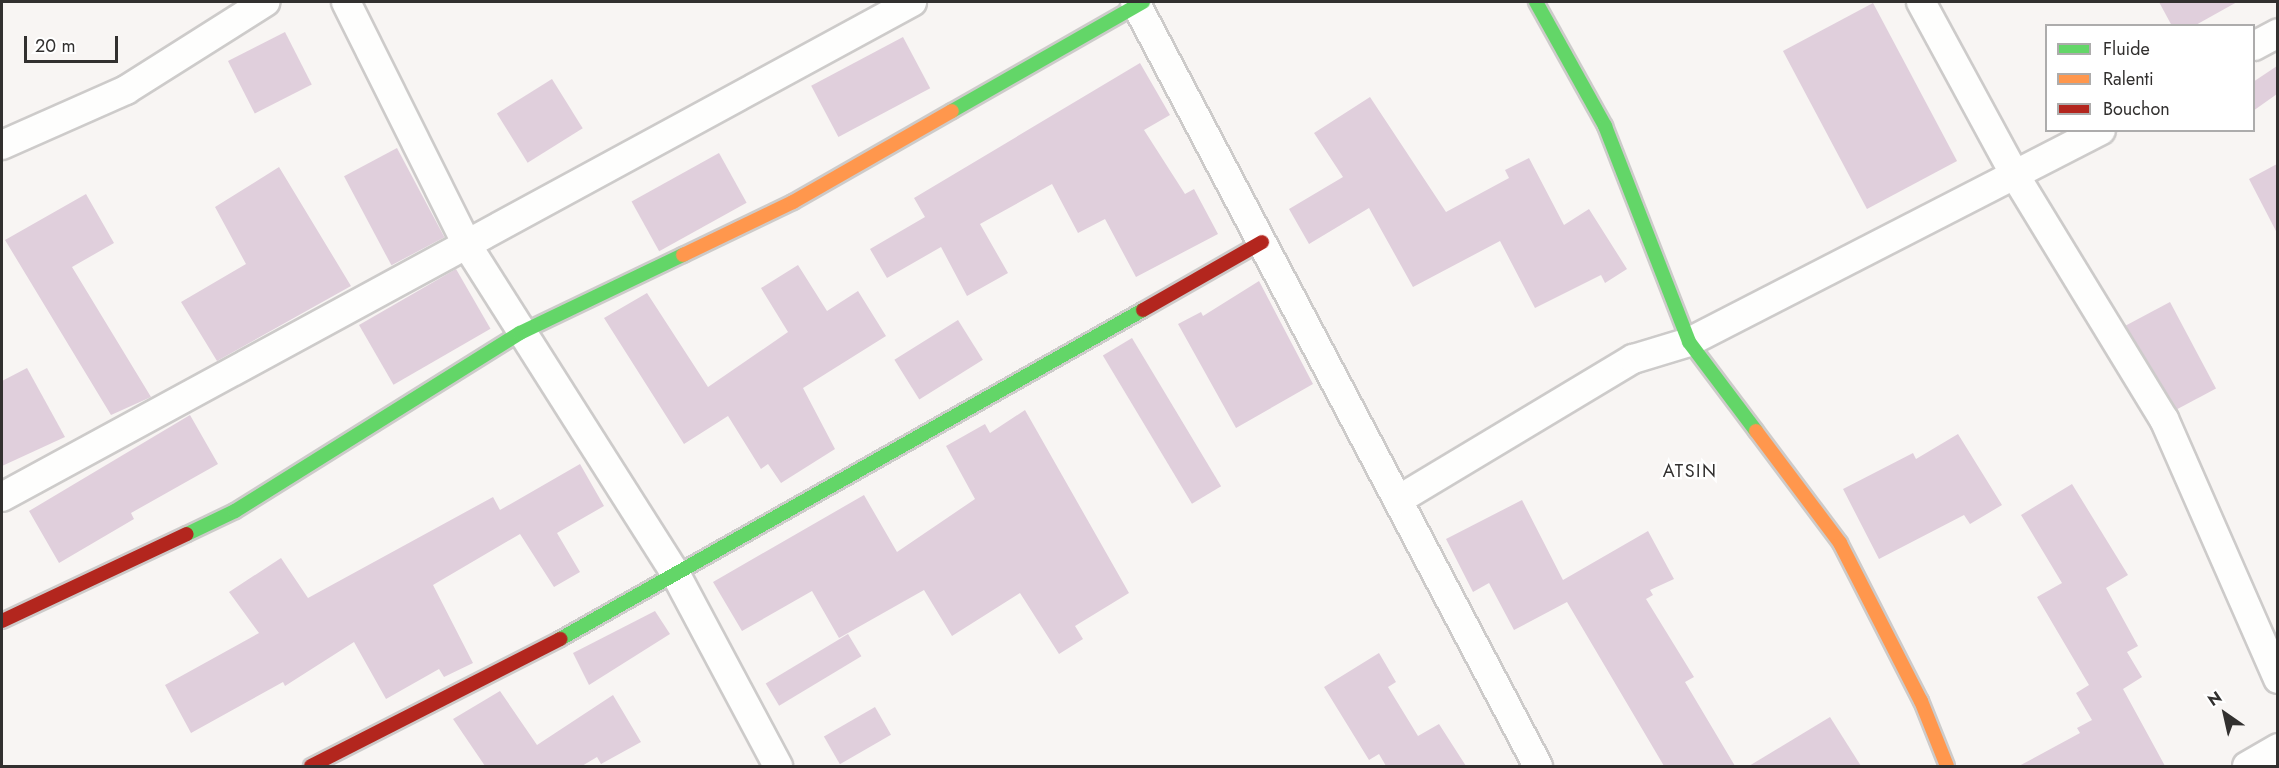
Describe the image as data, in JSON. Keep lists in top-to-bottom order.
{
  "districts": ["ATSIN"],
  "legend": ["Fluide", "Ralenti", "Bouchon"],
  "scale_bar": "20 m",
  "north": "top left"
}
